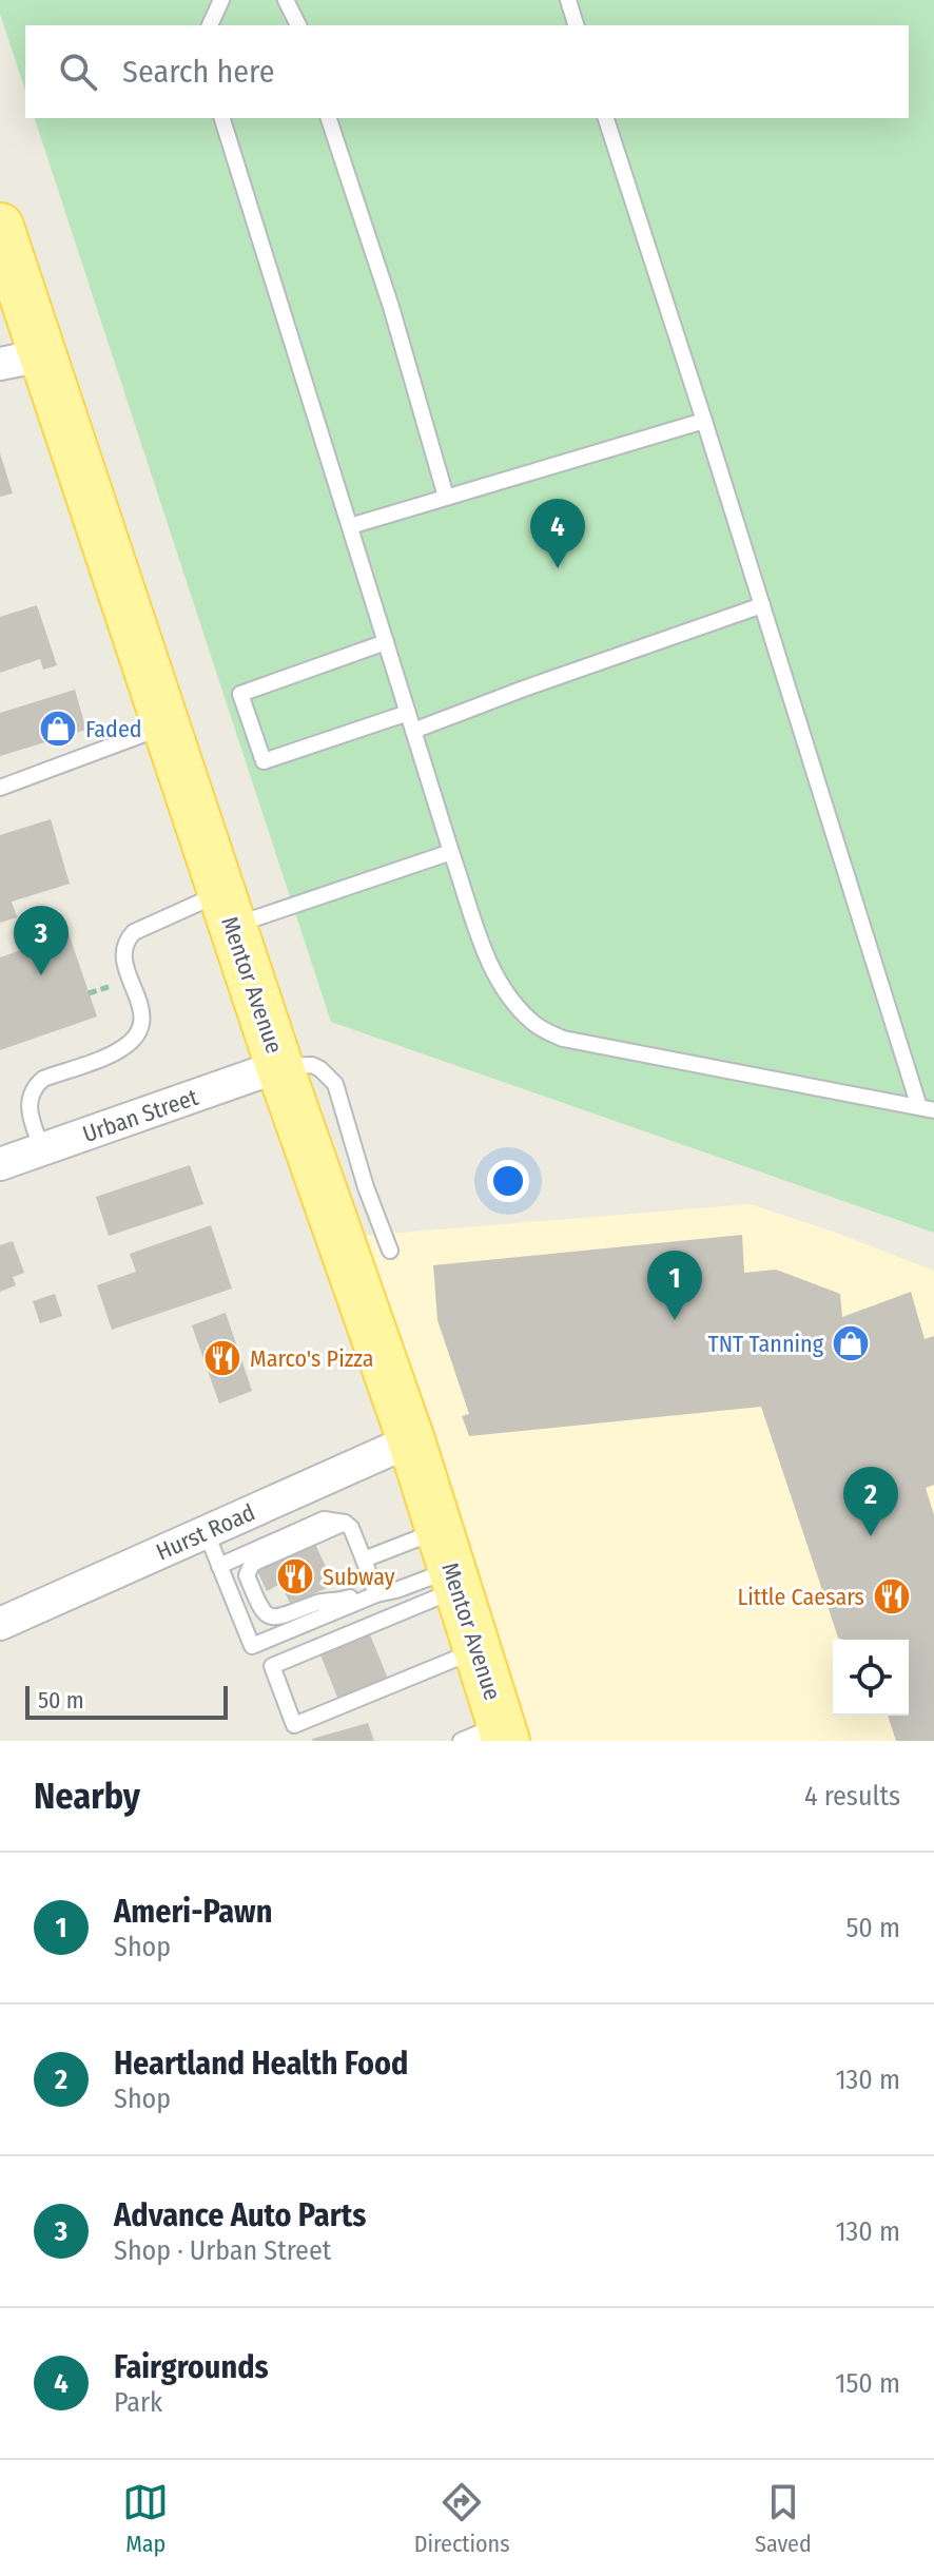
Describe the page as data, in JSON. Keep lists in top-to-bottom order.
{
  "streets": {
    "main road": ["Mentor Avenue"],
    "street": ["Urban Street", "Hurst Road"]
  },
  "crossings": [
    ["Mentor Avenue", "Urban Street"],
    ["Mentor Avenue", "Hurst Road"]
  ],
  "places": {
    "shop": ["Faded", "TNT Tanning"],
    "restaurant": ["Marco's Pizza", "Subway", "Little Caesars"]
  },
  "scale_bar": "50 m",
  "page": {
    "search": "Search here",
    "pins": [
      "4",
      "3",
      "1",
      "2"
    ],
    "scale": "50 m",
    "heading": ["Nearby", "4 results"],
    "list": [
      {
        "mark": "1",
        "name": "Ameri-Pawn",
        "note": "Shop",
        "value": "50 m"
      },
      {
        "mark": "2",
        "name": "Heartland Health Food",
        "note": "Shop",
        "value": "130 m"
      },
      {
        "mark": "3",
        "name": "Advance Auto Parts",
        "note": "Shop · Urban Street",
        "value": "130 m"
      },
      {
        "mark": "4",
        "name": "Fairgrounds",
        "note": "Park",
        "value": "150 m"
      }
    ],
    "nav": ["Map", "Directions", "Saved"]
  }
}
